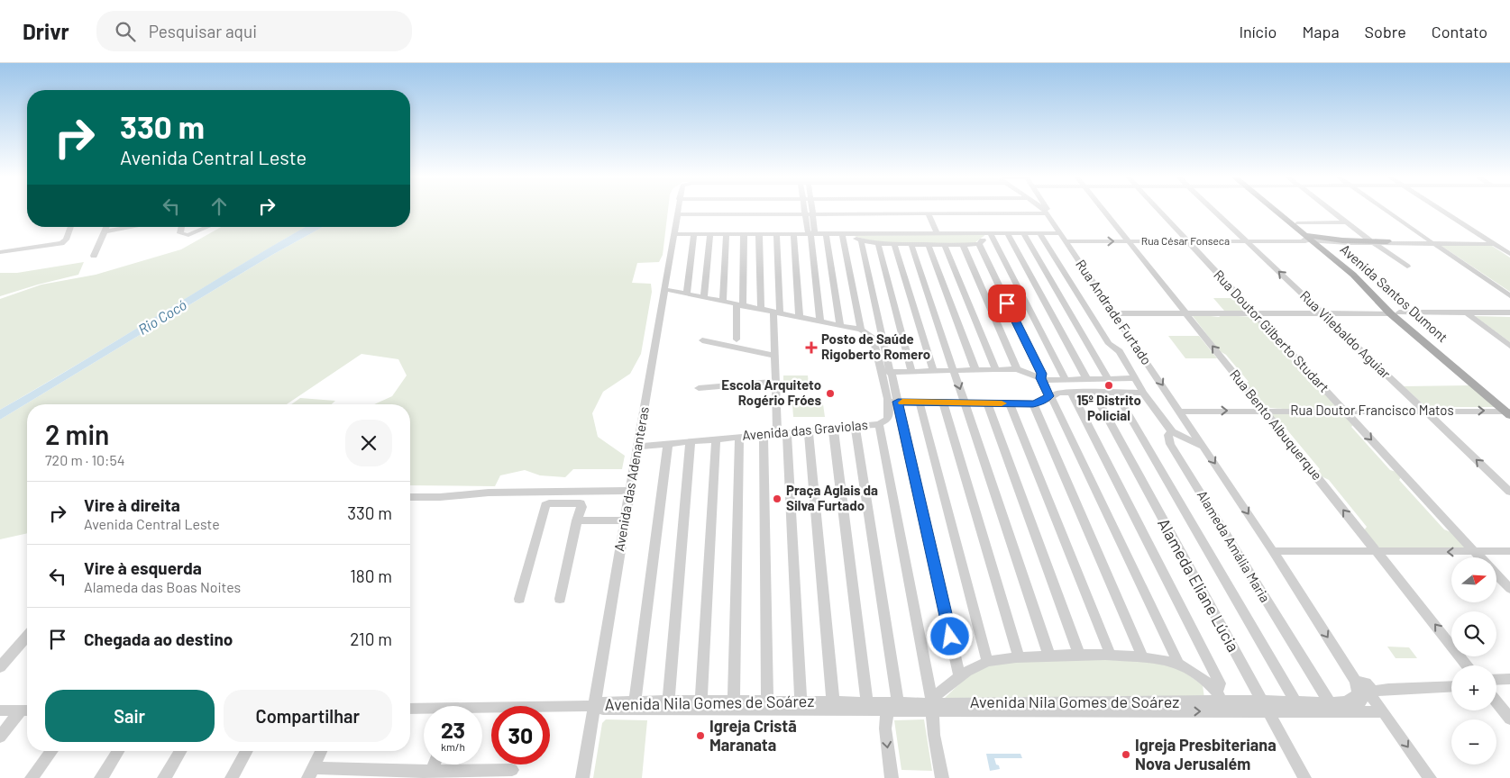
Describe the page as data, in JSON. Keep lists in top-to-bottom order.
{
  "streets": {
    "main road": ["Avenida Santos Dumont"],
    "street": [
      "Rua César Fonseca",
      "Rua Andrade Furtado",
      "Rua Doutor Gilberto Studart",
      "Rua Vilebaldo Aguiar",
      "Rua Doutor Francisco Matos",
      "Rua Bento Albuquerque",
      "Avenida das Graviolas",
      "Avenida das Adenanteras",
      "Alameda Amália Maria",
      "Alameda Eliane Lúcia",
      "Avenida Nila Gomes de Soárez"
    ]
  },
  "crossings": [
    ["Rua César Fonseca", "Avenida Santos Dumont"],
    ["Rua César Fonseca", "Rua Andrade Furtado"],
    ["Rua César Fonseca", "Rua Doutor Gilberto Studart"],
    ["Rua César Fonseca", "Rua Vilebaldo Aguiar"],
    ["Rua César Fonseca", "Rua Bento Albuquerque"],
    ["Rua César Fonseca", "Avenida das Adenanteras"],
    ["Rua César Fonseca", "Alameda Amália Maria"],
    ["Avenida Santos Dumont", "Rua Doutor Francisco Matos"],
    ["Rua Andrade Furtado", "Rua Doutor Francisco Matos"],
    ["Rua Andrade Furtado", "Alameda Amália Maria"],
    ["Rua Andrade Furtado", "Avenida Nila Gomes de Soárez"],
    ["Rua Doutor Gilberto Studart", "Rua Doutor Francisco Matos"],
    ["Rua Vilebaldo Aguiar", "Rua Doutor Francisco Matos"],
    ["Rua Doutor Francisco Matos", "Rua Bento Albuquerque"],
    ["Avenida das Graviolas", "Avenida das Adenanteras"],
    ["Avenida das Adenanteras", "Avenida Nila Gomes de Soárez"],
    ["Alameda Amália Maria", "Avenida Nila Gomes de Soárez"],
    ["Alameda Eliane Lúcia", "Avenida Nila Gomes de Soárez"]
  ],
  "one_way": [
    "Rua Doutor Gilberto Studart",
    "Rua Vilebaldo Aguiar",
    "Rua Doutor Francisco Matos",
    "Rua Bento Albuquerque"
  ],
  "water": ["Rio Cocó"],
  "places": {
    "health": ["Posto de Saúde Rigoberto Romero"],
    "other": [
      "15º Distrito Policial",
      "Escola Arquiteto Rogério Fróes",
      "Praça Aglais da Silva Furtado",
      "Igreja Cristã Maranata",
      "Igreja Presbiteriana Nova Jerusalém"
    ]
  },
  "north": "right",
  "page": {
    "header": "Drivr",
    "search": "Pesquisar aqui",
    "nav": [
      "Início",
      "Mapa",
      "Sobre",
      "Contato"
    ],
    "turn": ["330 m", "Avenida Central Leste"],
    "heading": ["2 min", "720 m · 10:54"],
    "list": [
      {
        "name": "Vire à direita",
        "note": "Avenida Central Leste",
        "value": "330 m"
      },
      {
        "name": "Vire à esquerda",
        "note": "Alameda das Boas Noites",
        "value": "180 m"
      },
      {
        "name": "Chegada ao destino",
        "value": "210 m"
      }
    ],
    "map_buttons": ["+", "−"],
    "buttons": ["Sair", "Compartilhar"],
    "speed": "23 km/h",
    "limit": "30"
  }
}
